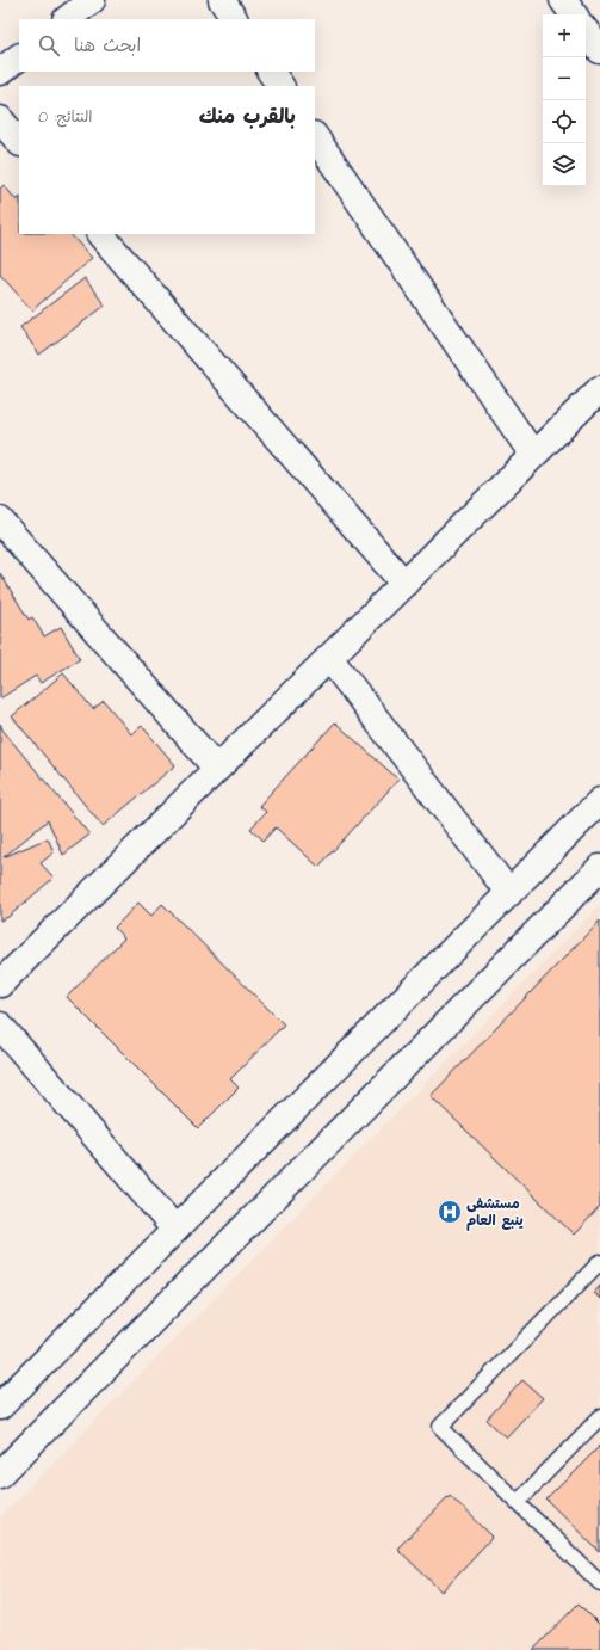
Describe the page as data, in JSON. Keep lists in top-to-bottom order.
{
  "places": {
    "hospital": ["مستشفى ينبع العام"]
  },
  "page": {
    "map_buttons": ["+", "−"],
    "search": "ابحث هنا",
    "heading": ["بالقرب منك", "النتائج: 0"]
  }
}
